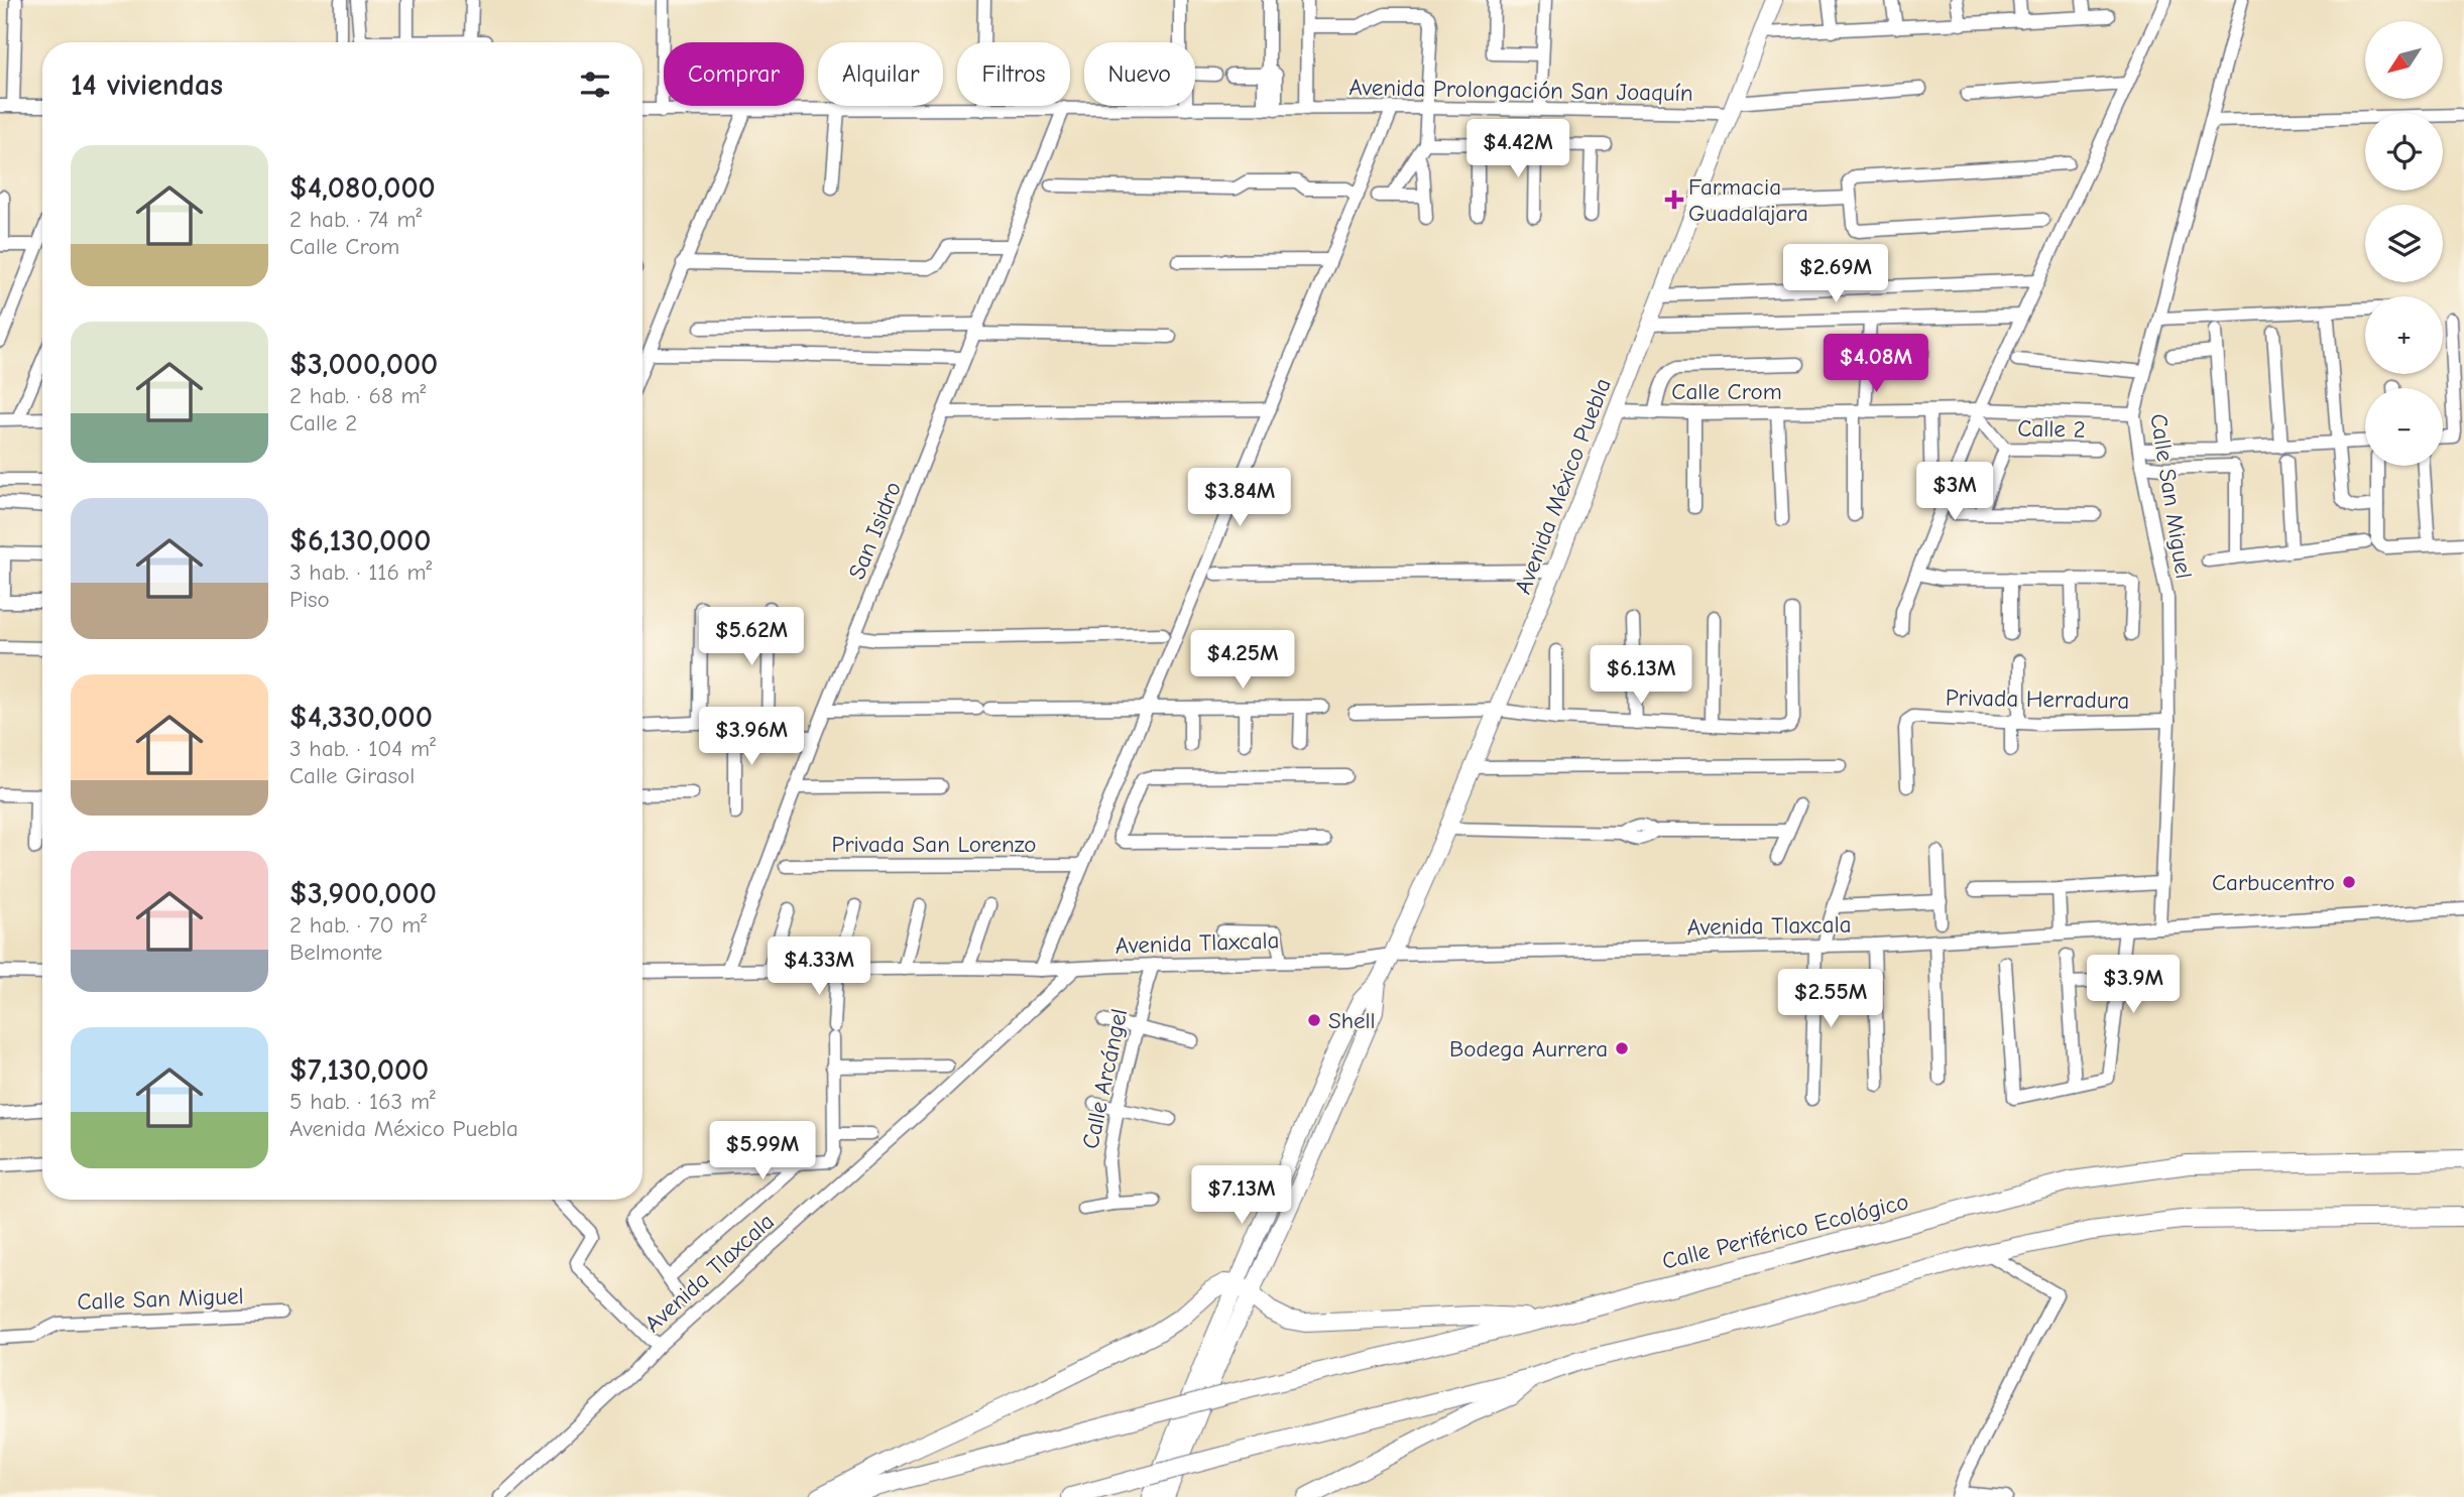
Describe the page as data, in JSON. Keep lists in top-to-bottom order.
{
  "streets": {
    "highway": ["Calle Periférico Ecológico"],
    "main road": ["Avenida México Puebla"],
    "street": [
      "Avenida Prolongación San Joaquín",
      "Calle Crom",
      "Calle 2",
      "Calle San Miguel",
      "San Isidro",
      "Privada Herradura",
      "Privada San Lorenzo",
      "Avenida Tlaxcala",
      "Calle Arcángel"
    ]
  },
  "crossings": [
    ["Avenida Prolongación San Joaquín", "Avenida México Puebla"],
    ["Avenida Prolongación San Joaquín", "San Isidro"],
    ["Calle Crom", "Calle 2"],
    ["Calle Crom", "Avenida México Puebla"],
    ["Calle Crom", "Calle San Miguel"],
    ["Avenida México Puebla", "Avenida Tlaxcala"],
    ["Calle San Miguel", "Privada Herradura"],
    ["Calle San Miguel", "Avenida Tlaxcala"],
    ["San Isidro", "Avenida Tlaxcala"],
    ["Avenida Tlaxcala", "Calle Arcángel"]
  ],
  "places": {
    "health": ["Farmacia Guadalajara"],
    "other": ["Carbucentro", "Shell", "Bodega Aurrera"]
  },
  "north": "bottom left",
  "page": {
    "map_buttons": ["+", "−"],
    "chip": [
      "Comprar",
      "Alquilar",
      "Filtros",
      "Nuevo"
    ],
    "heading": "14 viviendas",
    "price": [
      "$4.42M",
      "$2.69M",
      "$4.08M",
      "$3M",
      "$3.84M",
      "$5.62M",
      "$4.25M",
      "$6.13M",
      "$3.96M",
      "$4.33M",
      "$3.9M",
      "$2.55M",
      "$5.99M",
      "$7.13M"
    ],
    "list": [
      {
        "name": "$4,080,000",
        "note": "2 hab. · 74 m² · Calle Crom"
      },
      {
        "name": "$3,000,000",
        "note": "2 hab. · 68 m² · Calle 2"
      },
      {
        "name": "$6,130,000",
        "note": "3 hab. · 116 m² · Piso"
      },
      {
        "name": "$4,330,000",
        "note": "3 hab. · 104 m² · Calle Girasol"
      },
      {
        "name": "$3,900,000",
        "note": "2 hab. · 70 m² · Belmonte"
      },
      {
        "name": "$7,130,000",
        "note": "5 hab. · 163 m² · Avenida México Puebla"
      }
    ]
  }
}
